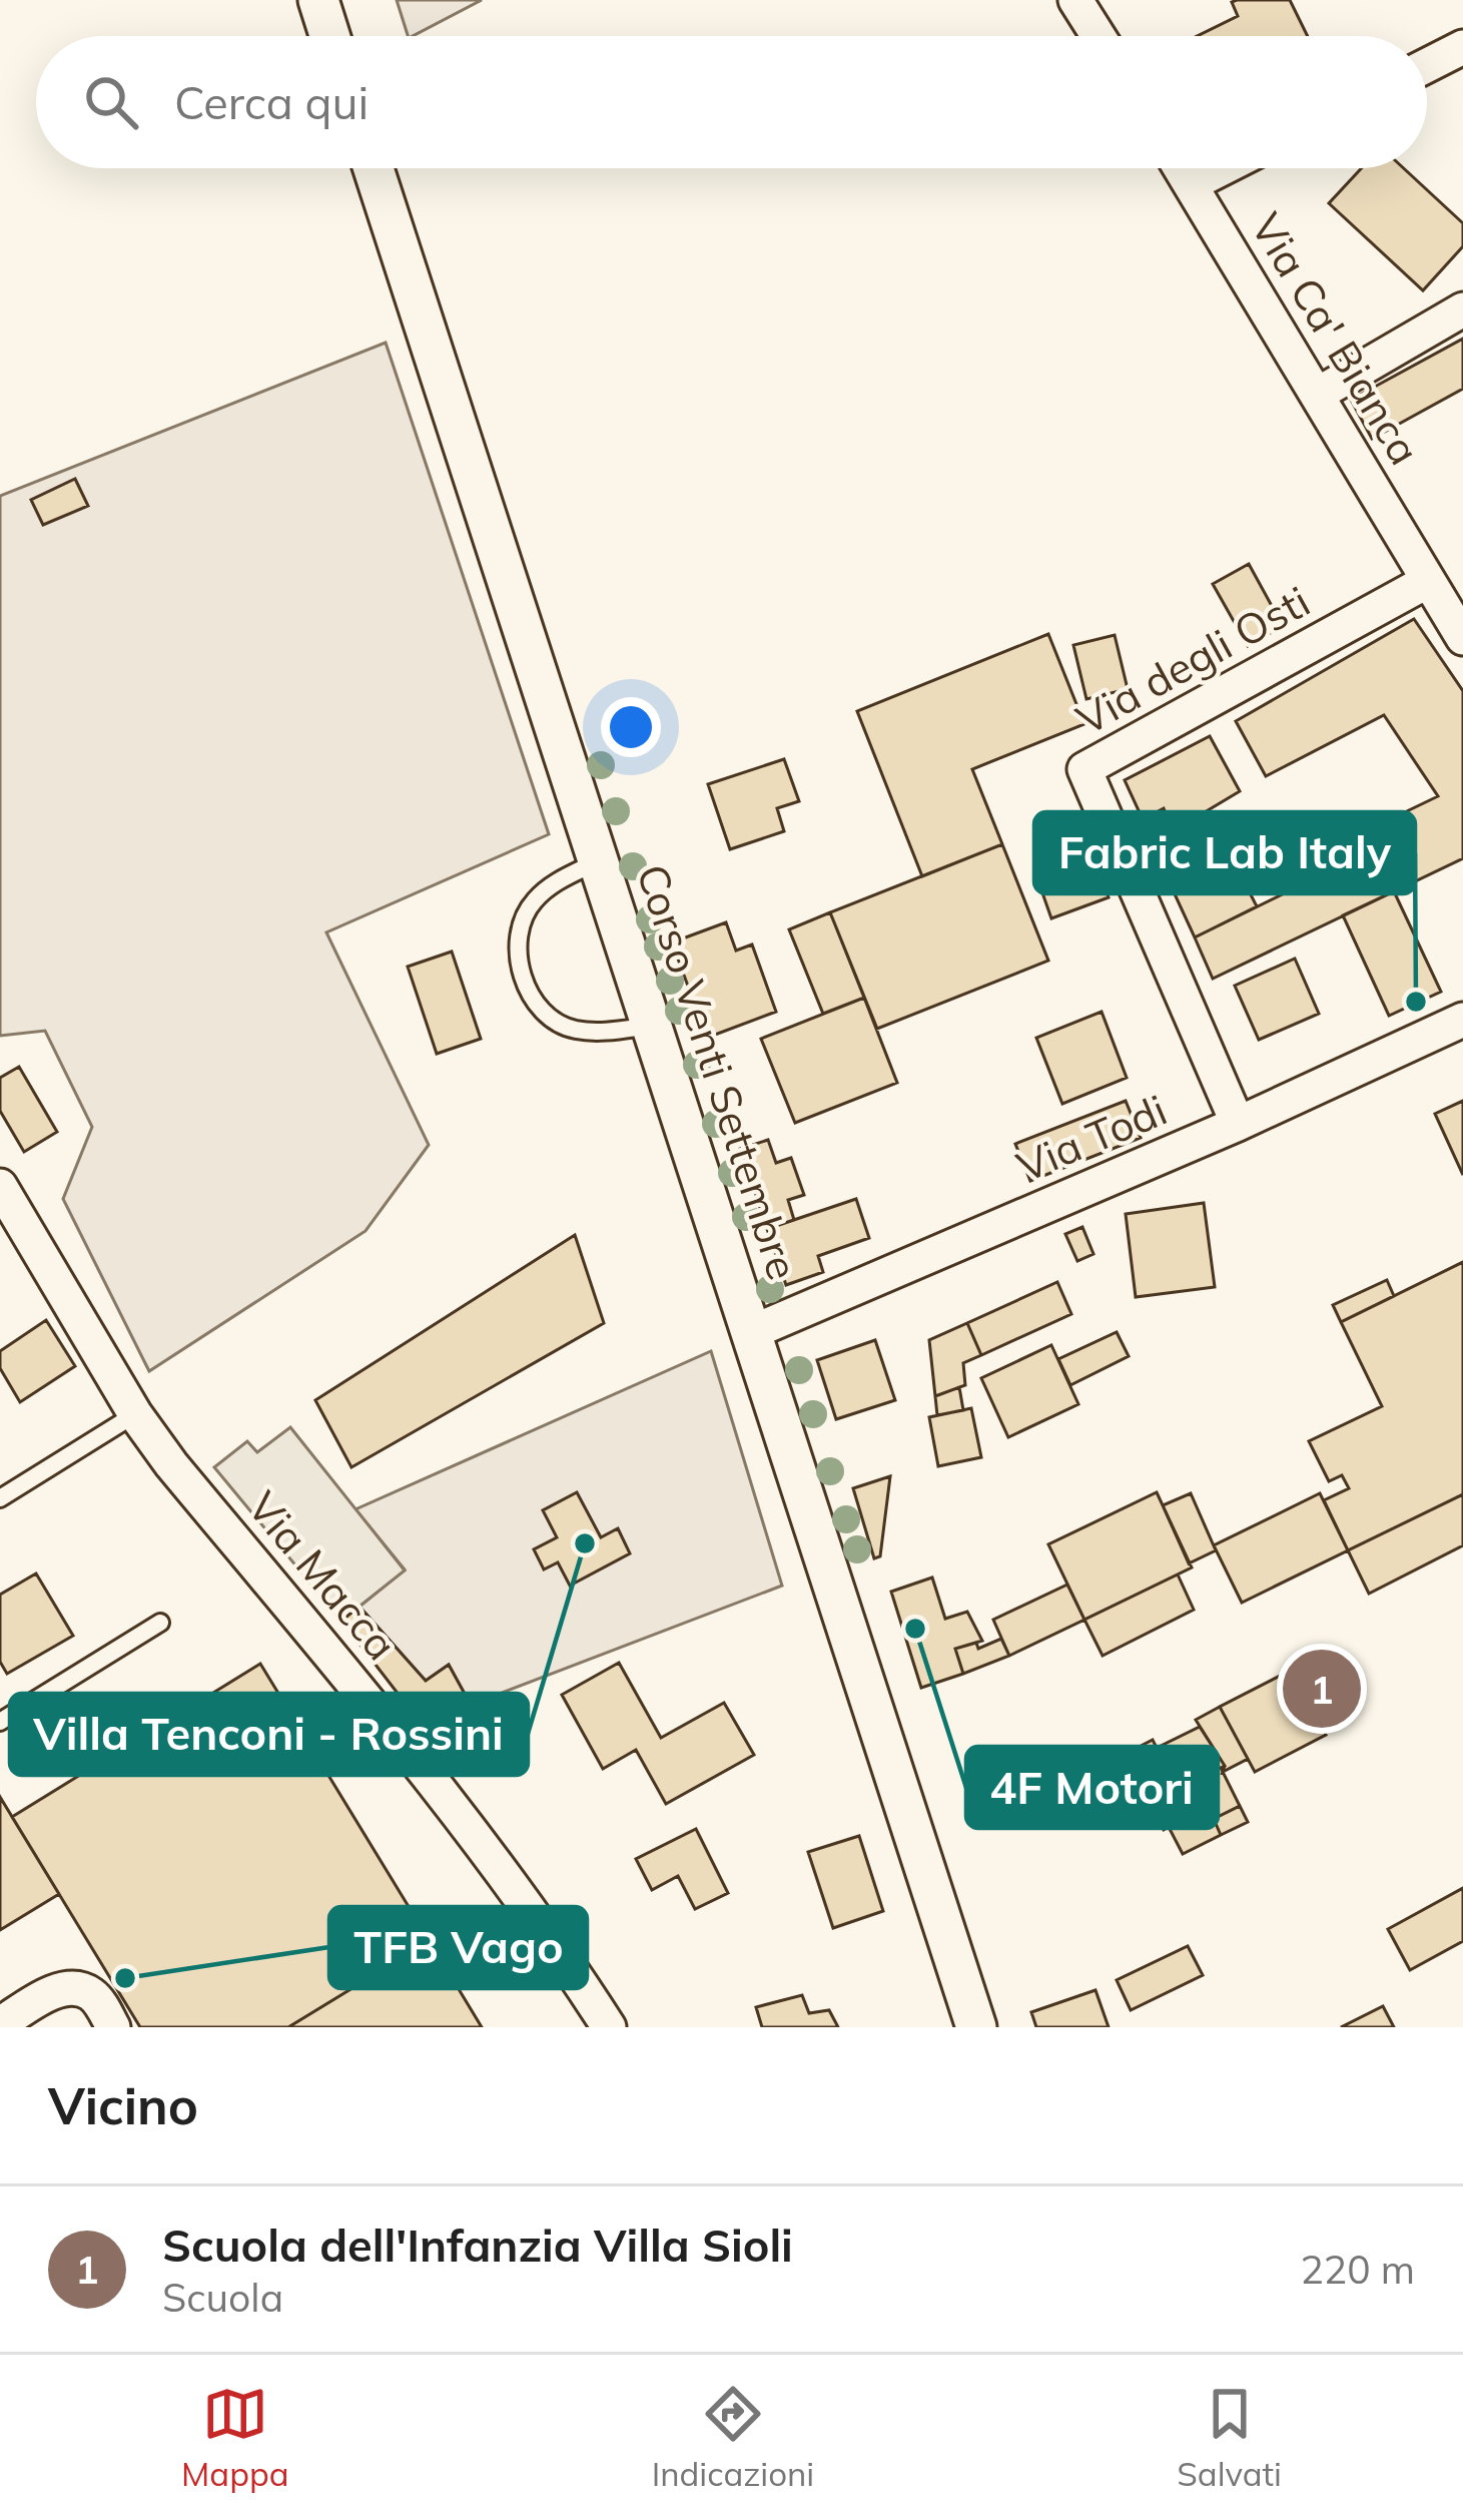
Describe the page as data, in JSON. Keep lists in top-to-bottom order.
{
  "streets": {
    "street": [
      "Via Ca' Bianca",
      "Via degli Osti",
      "Corso Venti Settembre",
      "Via Todi",
      "Via Macca"
    ]
  },
  "crossings": [
    ["Via Ca' Bianca", "Via degli Osti"],
    ["Via degli Osti", "Via Todi"],
    ["Corso Venti Settembre", "Via Todi"]
  ],
  "places": [
    "Fabric Lab Italy",
    "Villa Tenconi - Rossini",
    "4F Motori",
    "TFB Vago"
  ],
  "page": {
    "search": "Cerca qui",
    "pins": "1",
    "heading": "Vicino",
    "list": [
      {
        "mark": "1",
        "name": "Scuola dell'Infanzia Villa Sioli",
        "note": "Scuola",
        "value": "220 m"
      }
    ],
    "nav": ["Mappa", "Indicazioni", "Salvati"]
  }
}
